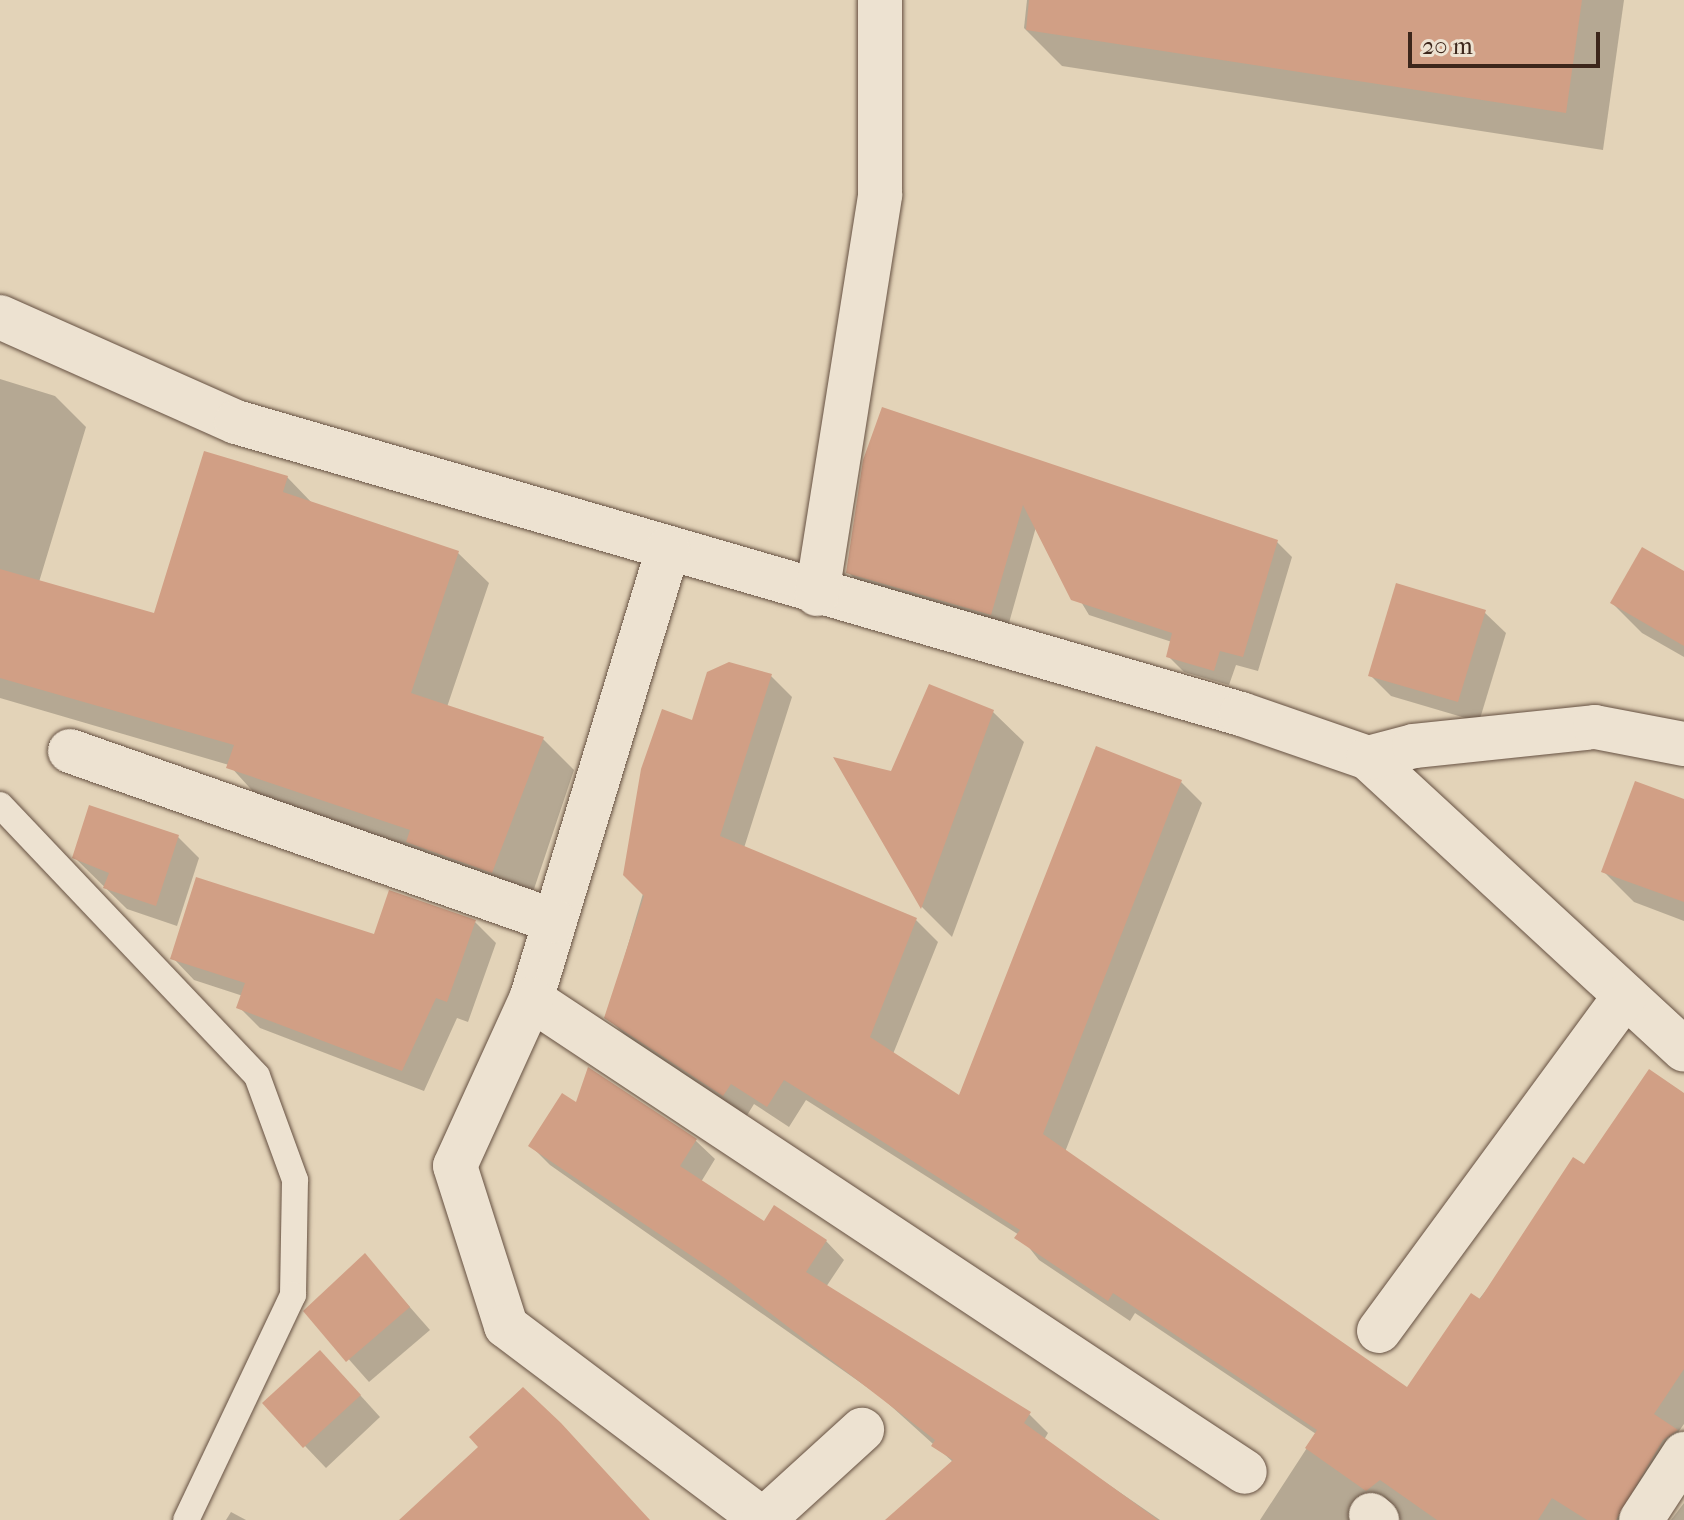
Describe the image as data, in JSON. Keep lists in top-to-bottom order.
{
  "scale_bar": "20 m"
}
